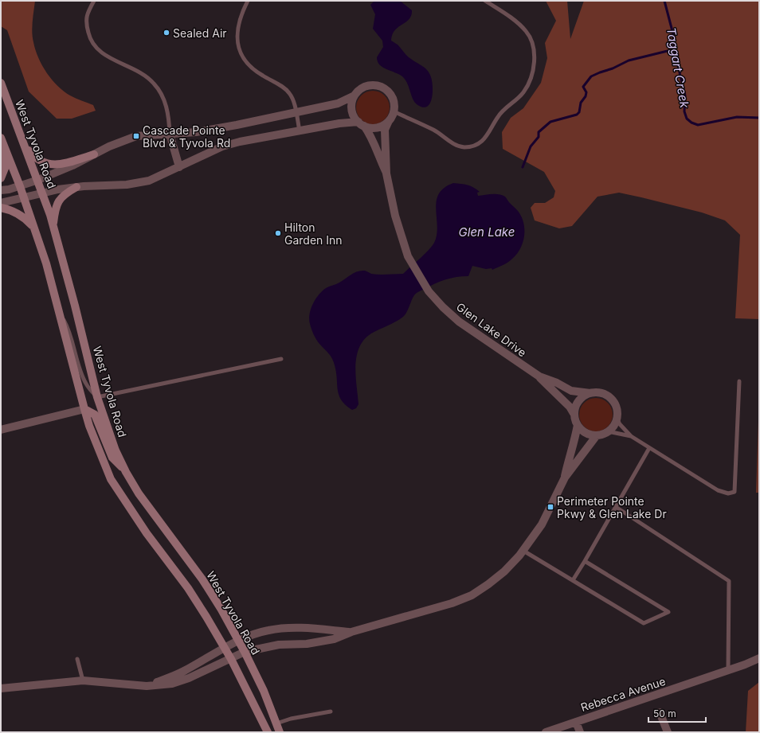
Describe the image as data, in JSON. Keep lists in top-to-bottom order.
{
  "streets": {
    "main road": ["West Tyvola Road"],
    "street": ["Glen Lake Drive", "Rebecca Avenue"]
  },
  "water": ["Taggart Creek", "Glen Lake"],
  "places": {
    "other": ["Sealed Air", "Hilton Garden Inn"],
    "transit": ["Cascade Pointe Blvd & Tyvola Rd", "Perimeter Pointe Pkwy & Glen Lake Dr"]
  },
  "scale_bar": "50 m"
}
